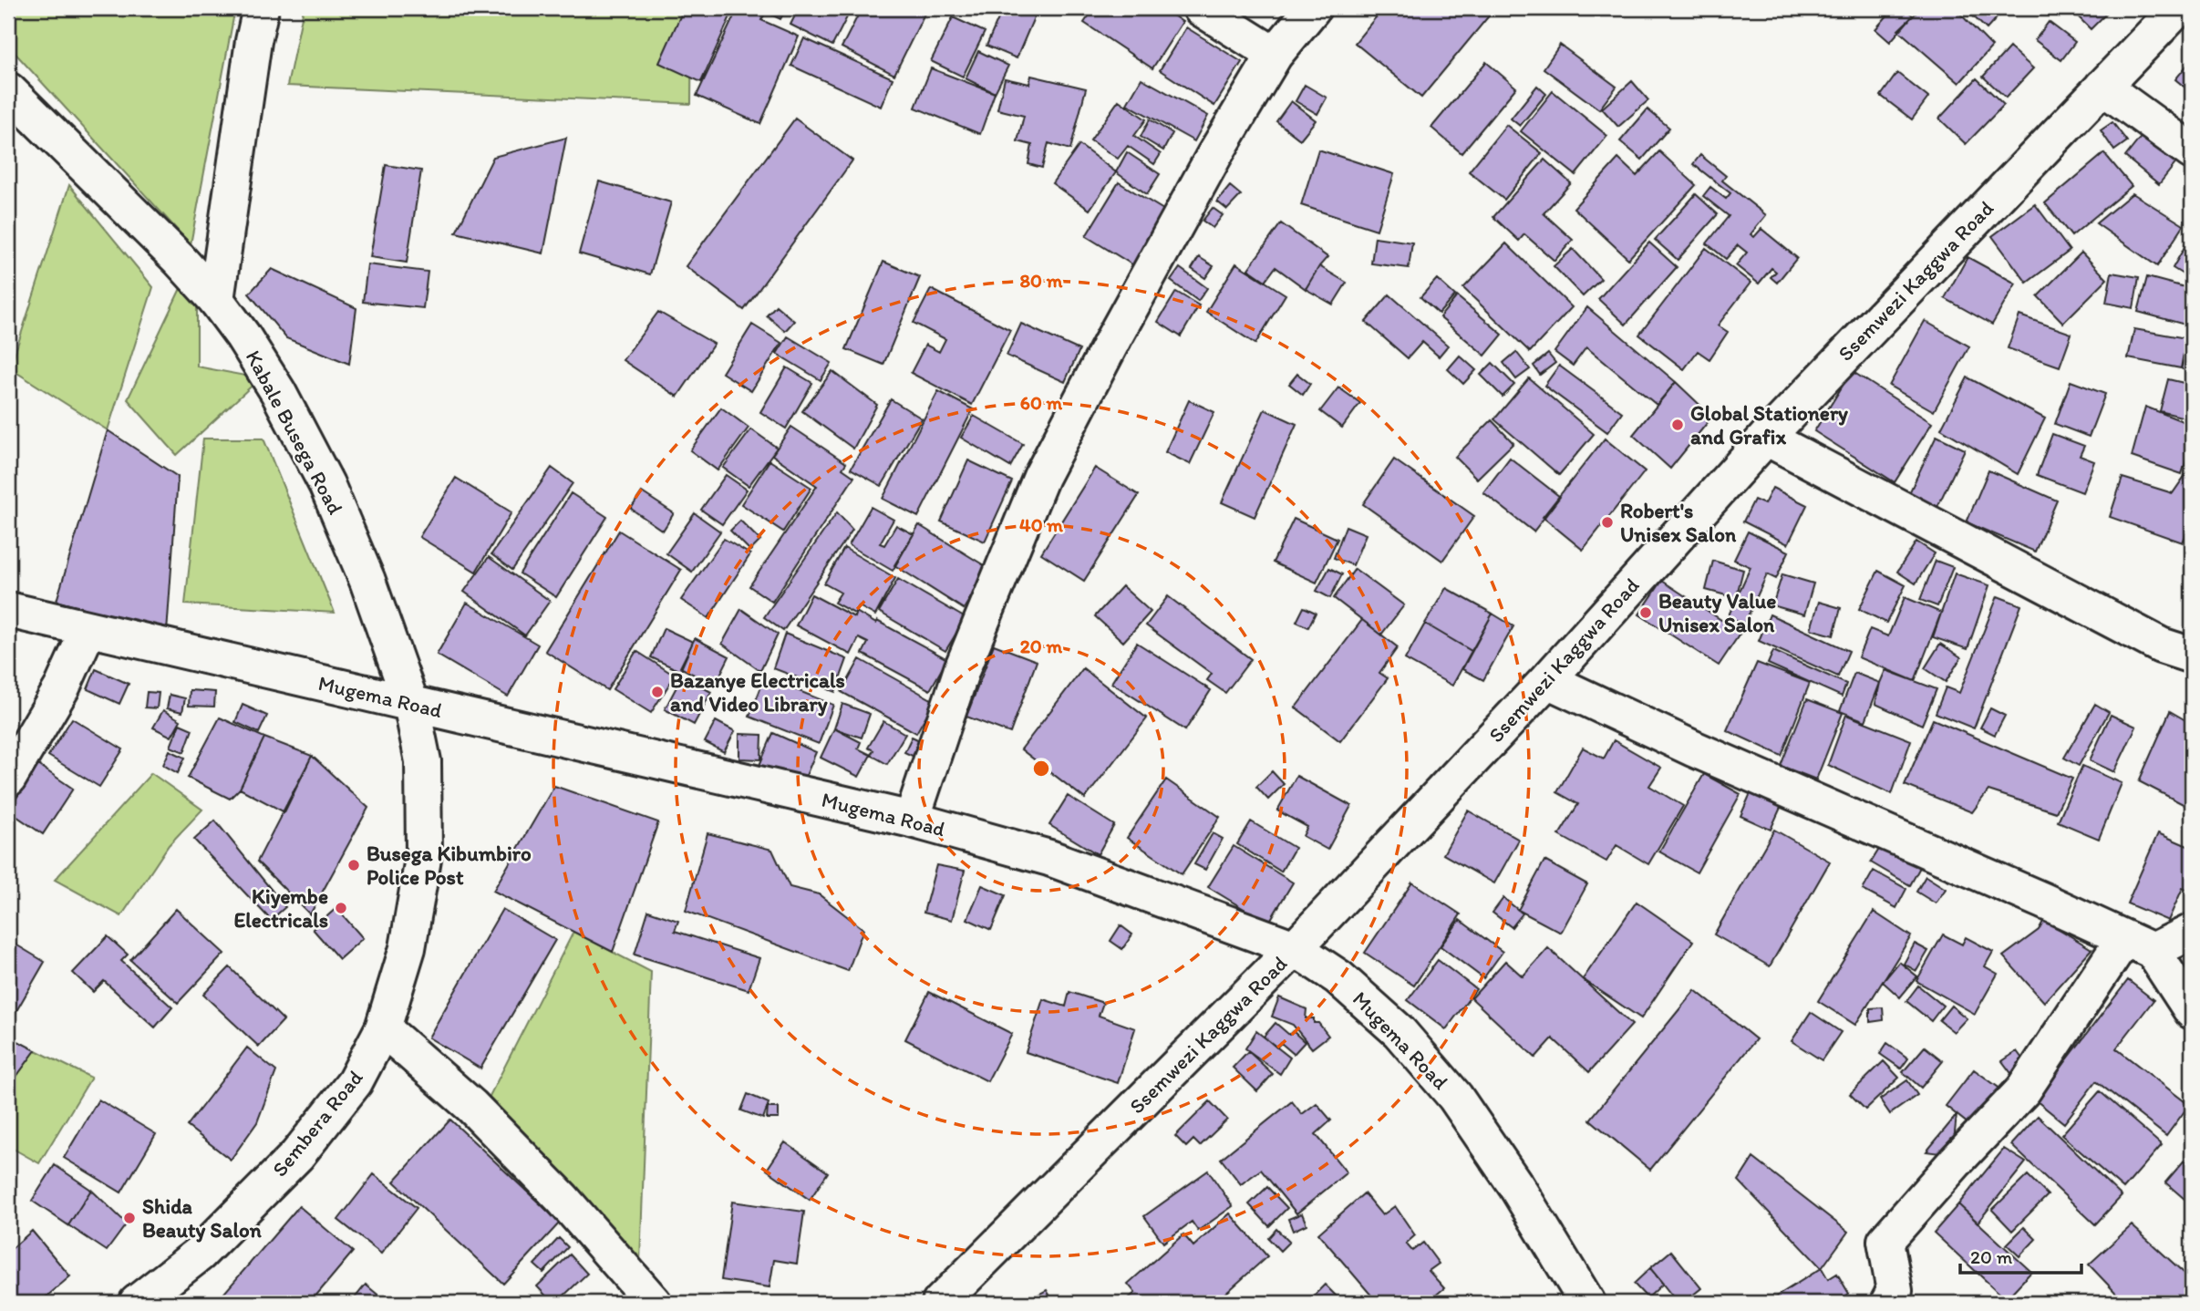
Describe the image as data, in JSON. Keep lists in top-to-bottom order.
{
  "streets": {
    "street": [
      "Ssemwezi Kaggwa Road",
      "Kabale Busega Road",
      "Mugema Road",
      "Sembera Road"
    ]
  },
  "crossings": [
    ["Ssemwezi Kaggwa Road", "Mugema Road"],
    ["Kabale Busega Road", "Mugema Road"],
    ["Kabale Busega Road", "Sembera Road"],
    ["Mugema Road", "Sembera Road"]
  ],
  "places": [
    "Global Stationery and Grafix",
    "Robert's Unisex Salon",
    "Beauty Value Unisex Salon",
    "Bazanye Electricals and Video Library",
    "Busega Kibumbiro Police Post",
    "Kiyembe Electricals",
    "Shida Beauty Salon"
  ],
  "scale_bar": "20 m",
  "rings": [
    "80 m",
    "60 m",
    "40 m",
    "20 m"
  ]
}
